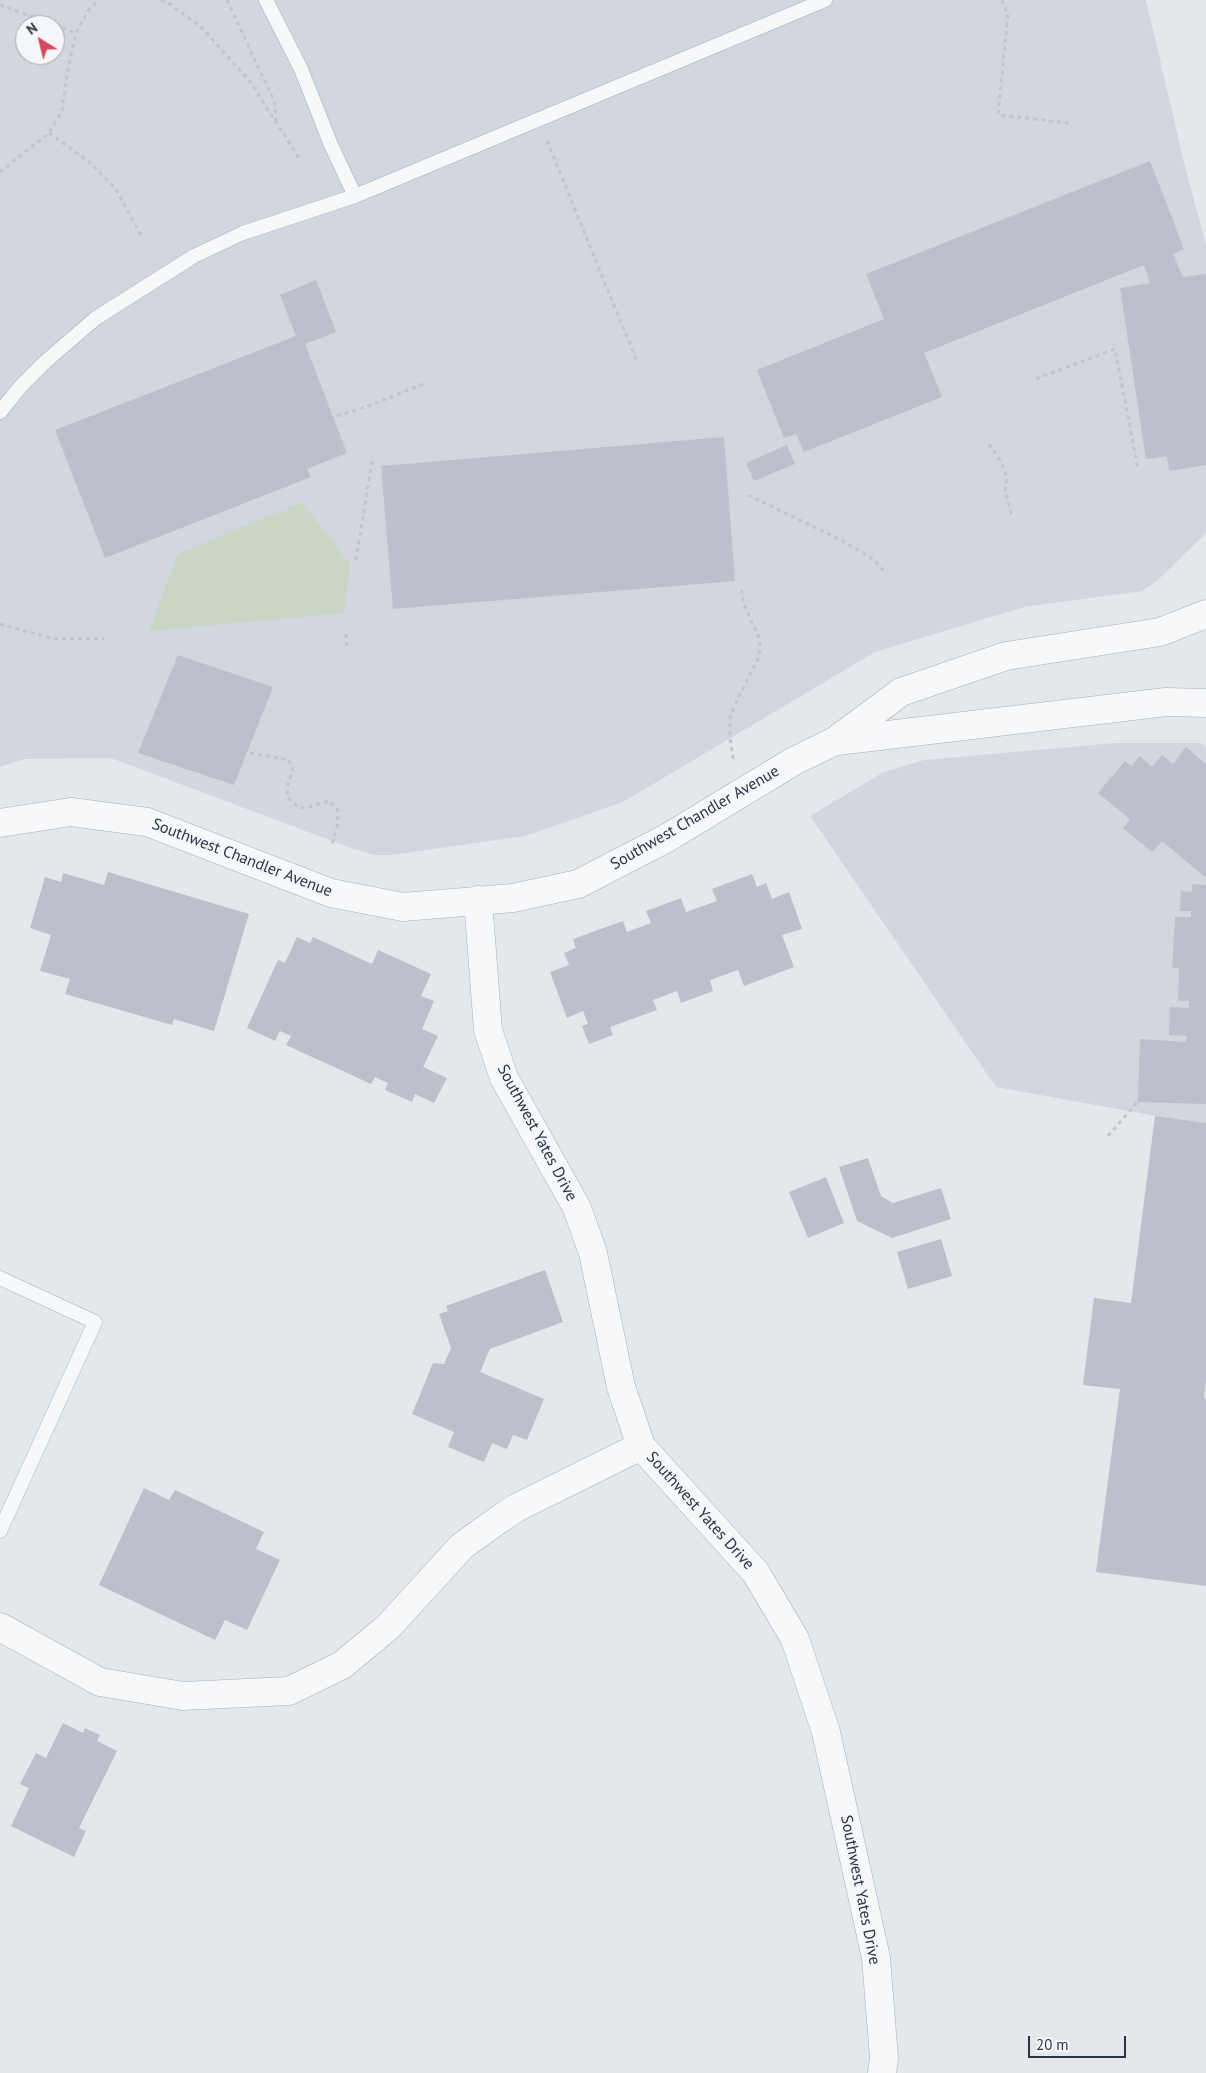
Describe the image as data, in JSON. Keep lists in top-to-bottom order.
{
  "streets": {
    "street": ["Southwest Chandler Avenue", "Southwest Yates Drive"]
  },
  "crossings": [
    ["Southwest Chandler Avenue", "Southwest Yates Drive"]
  ],
  "scale_bar": "20 m",
  "north": "top left"
}
